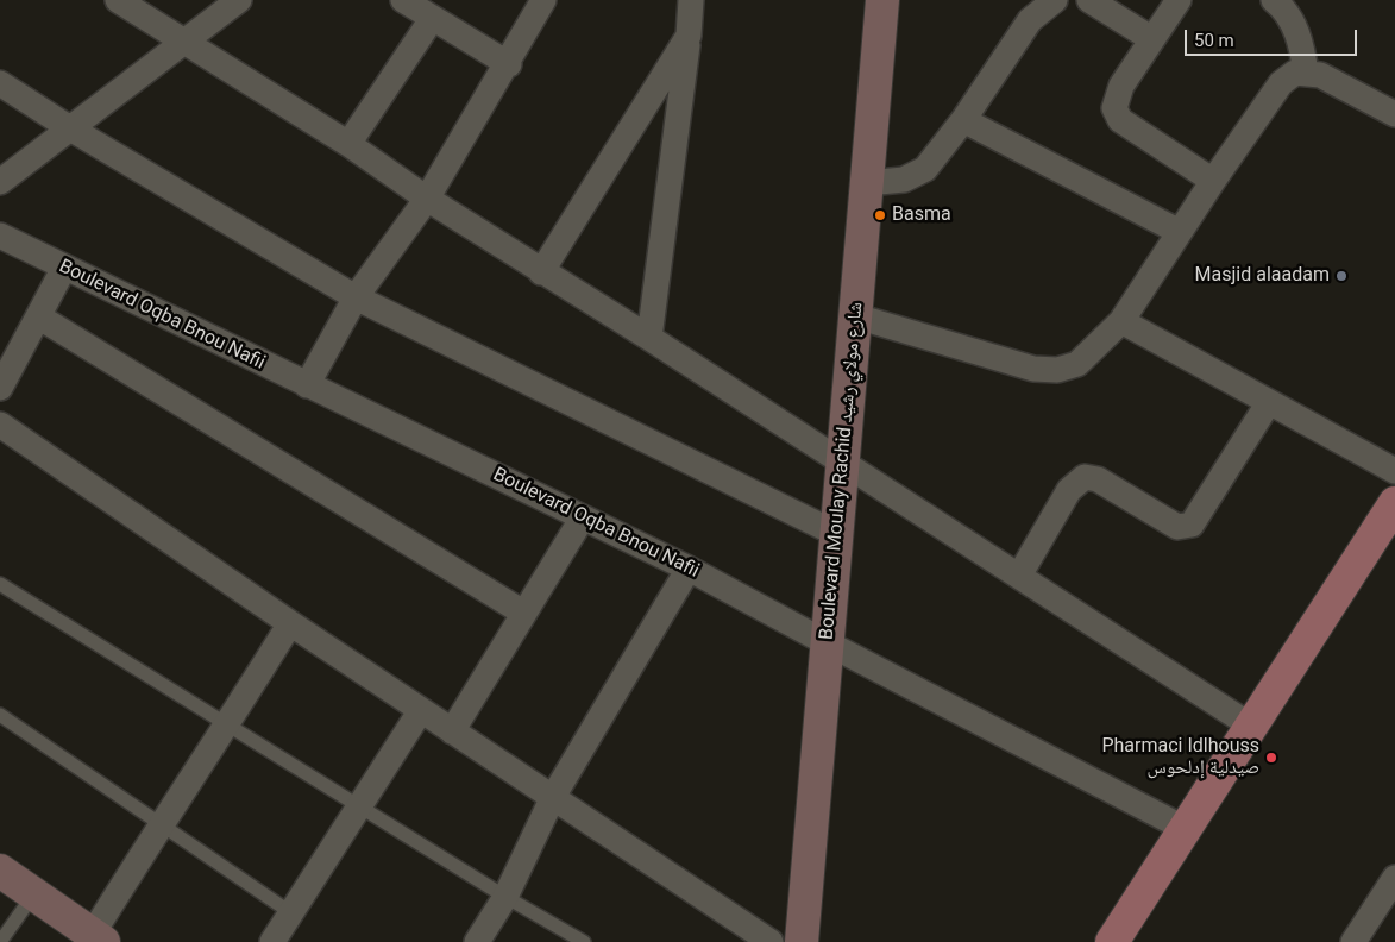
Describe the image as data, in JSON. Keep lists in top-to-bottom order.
{
  "streets": {
    "street": ["Boulevard Oqba Bnou Nafii", "Boulevard Moulay Rachid شارع مولاي رشيد"]
  },
  "crossings": [
    ["Boulevard Oqba Bnou Nafii", "Boulevard Moulay Rachid شارع مولاي رشيد"]
  ],
  "places": ["Basma", "Masjid alaadam", "Pharmaci Idlhouss صيدلية إدلحوس"],
  "scale_bar": "50 m"
}
